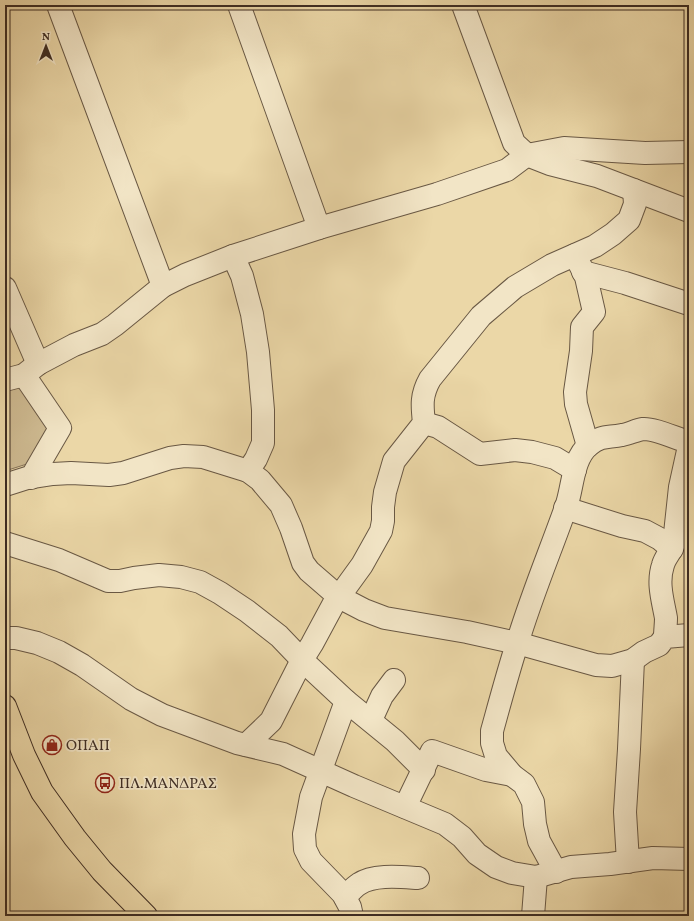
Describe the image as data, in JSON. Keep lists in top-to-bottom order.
{
  "places": {
    "shop": ["ΟΠΑΠ"],
    "bus stop": ["ΠΛ.ΜΑΝΔΡΑΣ"]
  },
  "north": "top"
}
